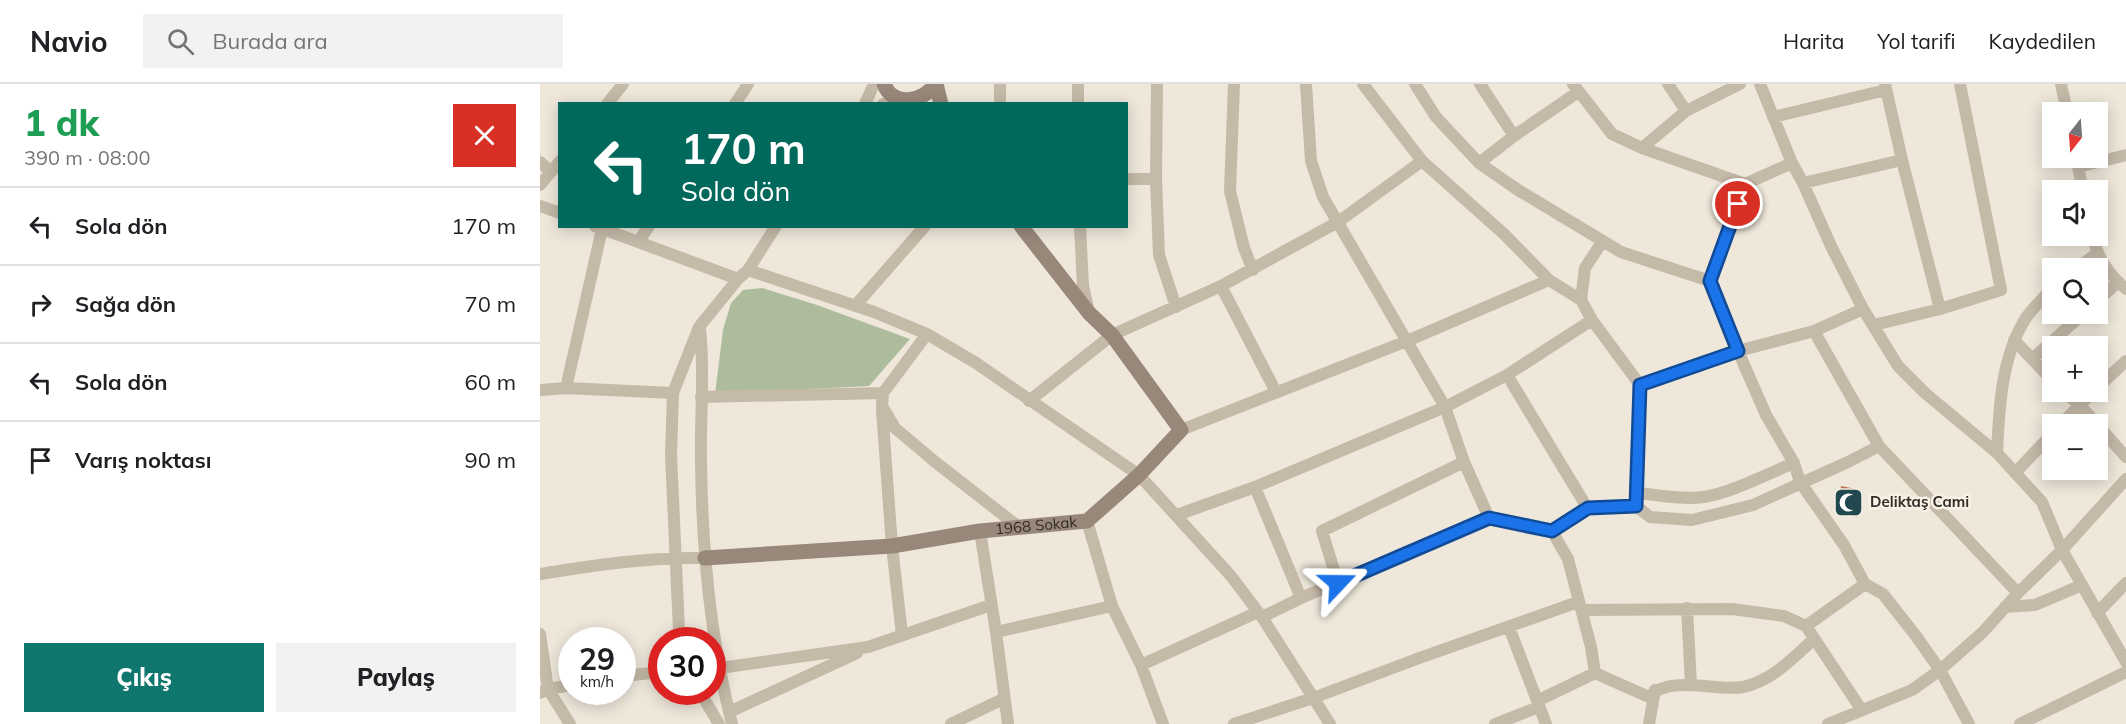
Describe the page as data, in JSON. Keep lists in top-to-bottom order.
{
  "streets": {
    "street": ["1968 Sokak"]
  },
  "places": {
    "mosque": ["Deliktaş Cami"]
  },
  "north": "bottom",
  "page": {
    "header": "Navio",
    "search": "Burada ara",
    "nav": ["Harita", "Yol tarifi", "Kaydedilen"],
    "heading": ["1 dk", "390 m · 08:00"],
    "map_buttons": ["+", "−"],
    "turn": ["170 m", "Sola dön"],
    "list": [
      {
        "name": "Sola dön",
        "value": "170 m"
      },
      {
        "name": "Sağa dön",
        "value": "70 m"
      },
      {
        "name": "Sola dön",
        "value": "60 m"
      },
      {
        "name": "Varış noktası",
        "value": "90 m"
      }
    ],
    "speed": "29 km/h",
    "limit": "30",
    "buttons": ["Çıkış", "Paylaş"]
  }
}
